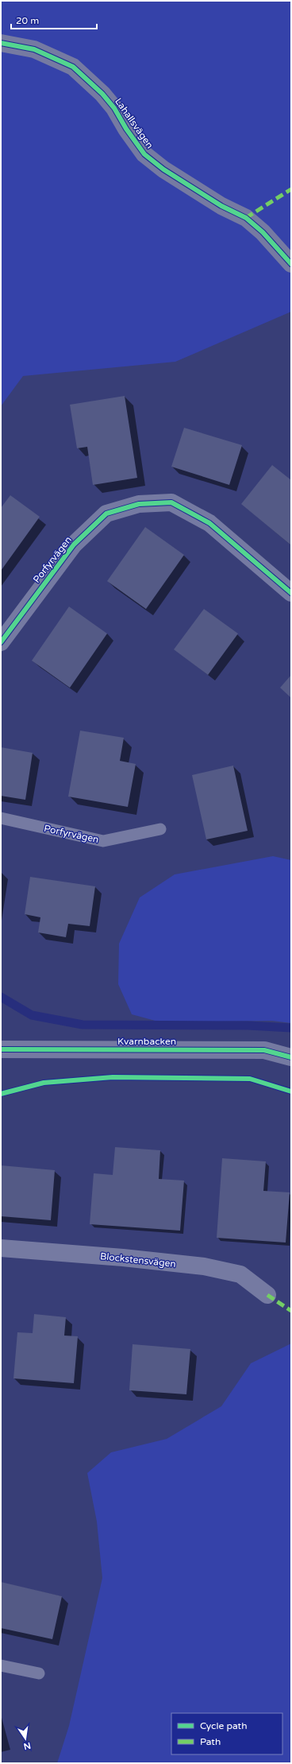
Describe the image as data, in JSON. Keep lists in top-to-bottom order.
{
  "streets": {
    "street": [
      "Lahallsvägen",
      "Porfyrvägen",
      "Kvarnbacken",
      "Blockstensvägen"
    ]
  },
  "legend": ["Cycle path", "Path"],
  "scale_bar": "20 m",
  "north": "bottom"
}
